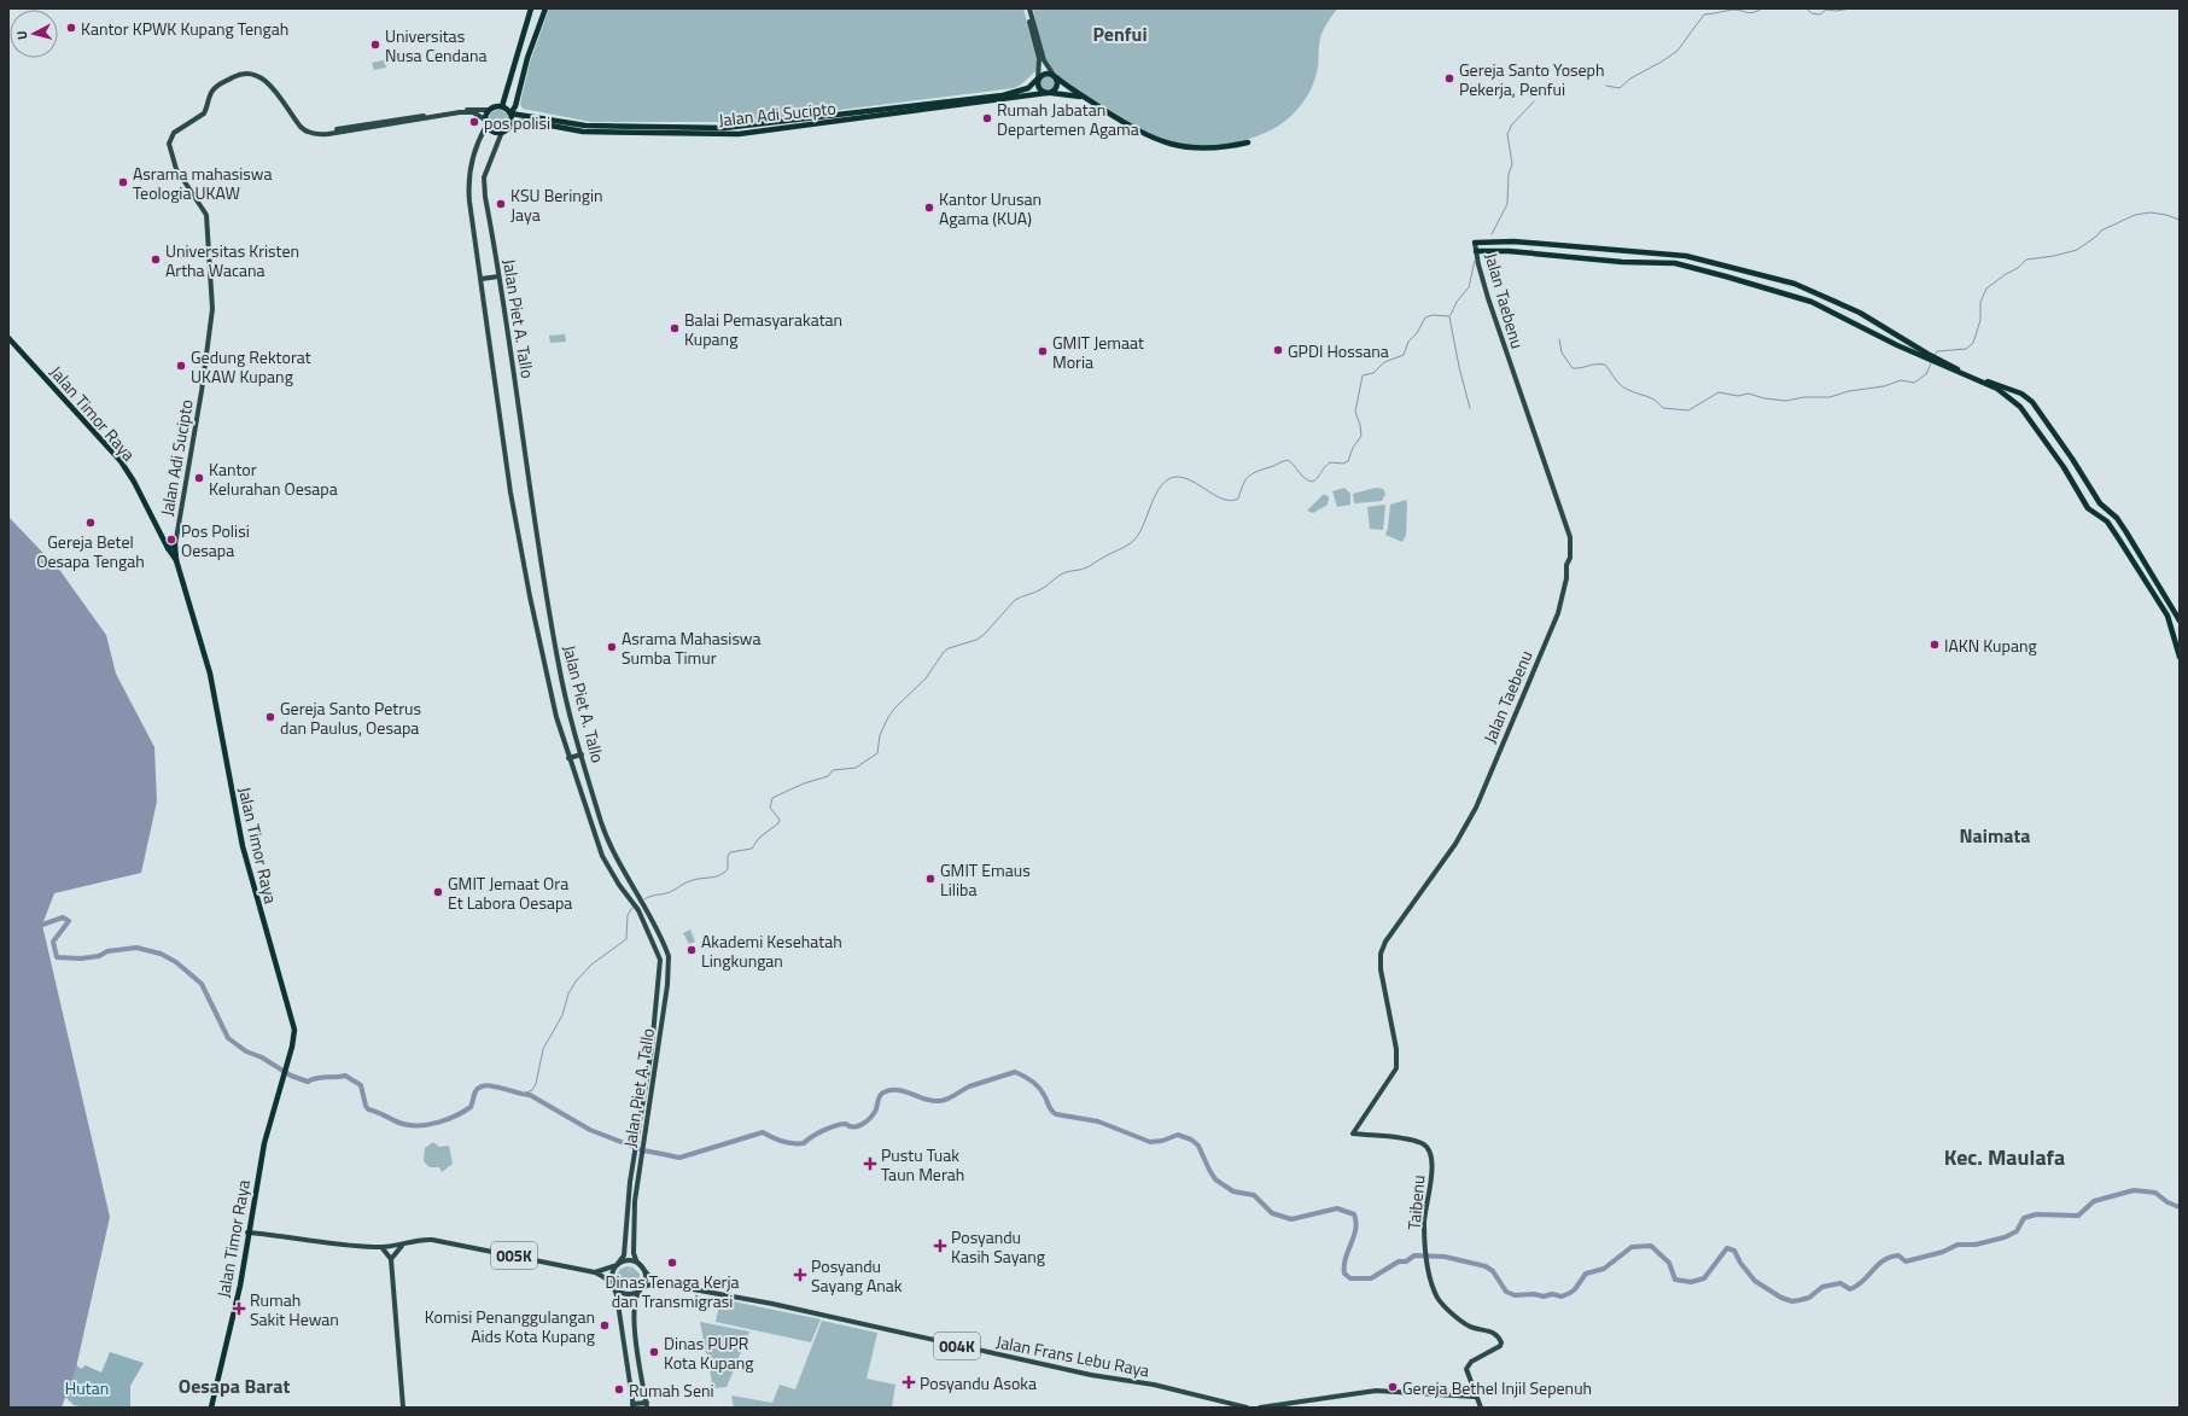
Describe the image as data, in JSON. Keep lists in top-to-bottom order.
{
  "streets": {
    "highway": ["Jalan Adi Sucipto", "Jalan Timor Raya"],
    "main road": [
      "Jalan Taebenu",
      "Jalan Piet A. Tallo",
      "Taibenu",
      "005K",
      "004K",
      "Jalan Frans Lebu Raya"
    ]
  },
  "crossings": [
    ["Jalan Adi Sucipto", "Jalan Piet A. Tallo"],
    ["Jalan Taebenu", "Taibenu"],
    ["Jalan Piet A. Tallo", "005K"],
    ["Jalan Piet A. Tallo", "Jalan Frans Lebu Raya"],
    ["Jalan Timor Raya", "005K"],
    ["005K", "Jalan Frans Lebu Raya"]
  ],
  "districts": [
    "Penfui",
    "Naimata",
    "Kec. Maulafa",
    "Oesapa Barat"
  ],
  "parks": ["Hutan"],
  "places": {
    "other": [
      "Kantor KPWK Kupang Tengah",
      "Universitas Nusa Cendana",
      "Gereja Santo Yoseph Pekerja, Penfui",
      "Rumah Jabatan Departemen Agama",
      "pos polisi",
      "Asrama mahasiswa Teologia UKAW",
      "KSU Beringin Jaya",
      "Kantor Urusan Agama (KUA)",
      "Universitas Kristen Artha Wacana",
      "Balai Pemasyarakatan Kupang",
      "GPDI Hossana",
      "GMIT Jemaat Moria",
      "Gedung Rektorat UKAW Kupang",
      "Kantor Kelurahan Oesapa",
      "Gereja Betel Oesapa Tengah",
      "Pos Polisi Oesapa",
      "IAKN Kupang",
      "Asrama Mahasiswa Sumba Timur",
      "Gereja Santo Petrus dan Paulus, Oesapa",
      "GMIT Emaus Liliba",
      "GMIT Jemaat Ora Et Labora Oesapa",
      "Akademi Kesehatah Lingkungan",
      "Dinas Tenaga Kerja dan Transmigrasi",
      "Komisi Penanggulangan Aids Kota Kupang",
      "Dinas PUPR Kota Kupang",
      "Gereja Bethel Injil Sepenuh",
      "Rumah Seni"
    ],
    "health": [
      "Pustu Tuak Taun Merah",
      "Posyandu Kasih Sayang",
      "Posyandu Sayang Anak",
      "Rumah Sakit Hewan",
      "Posyandu Asoka"
    ]
  },
  "north": "left"
}
